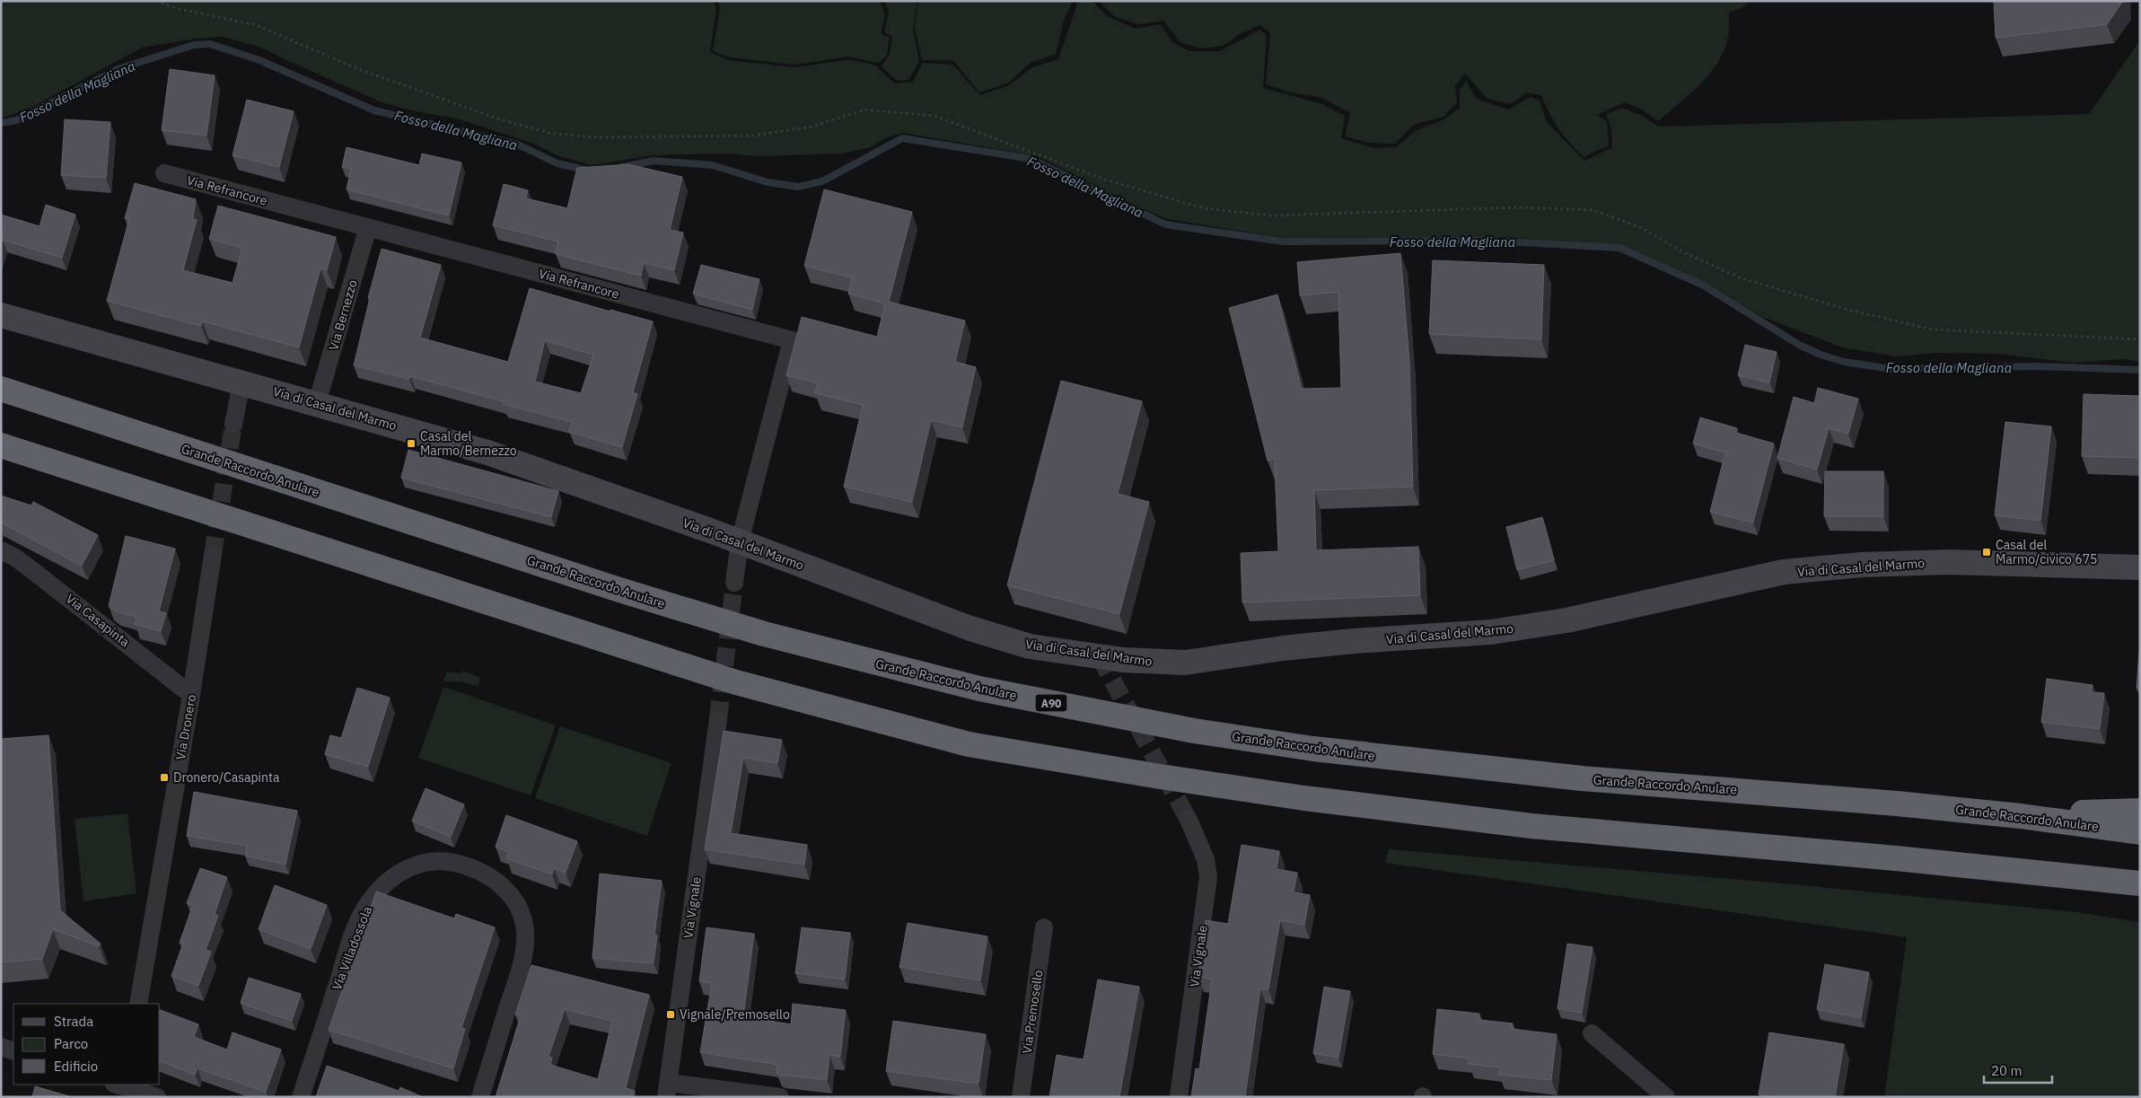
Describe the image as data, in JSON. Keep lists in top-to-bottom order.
{
  "streets": {
    "highway": ["Grande Raccordo Anulare", "A90"],
    "main road": ["Via di Casal del Marmo"],
    "street": [
      "Via Refrancore",
      "Via Bernezzo",
      "Via Casapinta",
      "Via Dronero",
      "Via Vignale",
      "Via Villadossola",
      "Via Premosello"
    ]
  },
  "crossings": [
    ["Via Refrancore", "Via Bernezzo"],
    ["Via Refrancore", "Via di Casal del Marmo"],
    ["Via Bernezzo", "Via di Casal del Marmo"],
    ["Via Casapinta", "Via Dronero"]
  ],
  "water": ["Fosso della Magliana"],
  "places": {
    "transit": [
      "Casal del Marmo/Bernezzo",
      "Casal del Marmo/civico 675",
      "Dronero/Casapinta",
      "Vignale/Premosello"
    ]
  },
  "legend": ["Strada", "Parco", "Edificio"],
  "scale_bar": "20 m"
}
